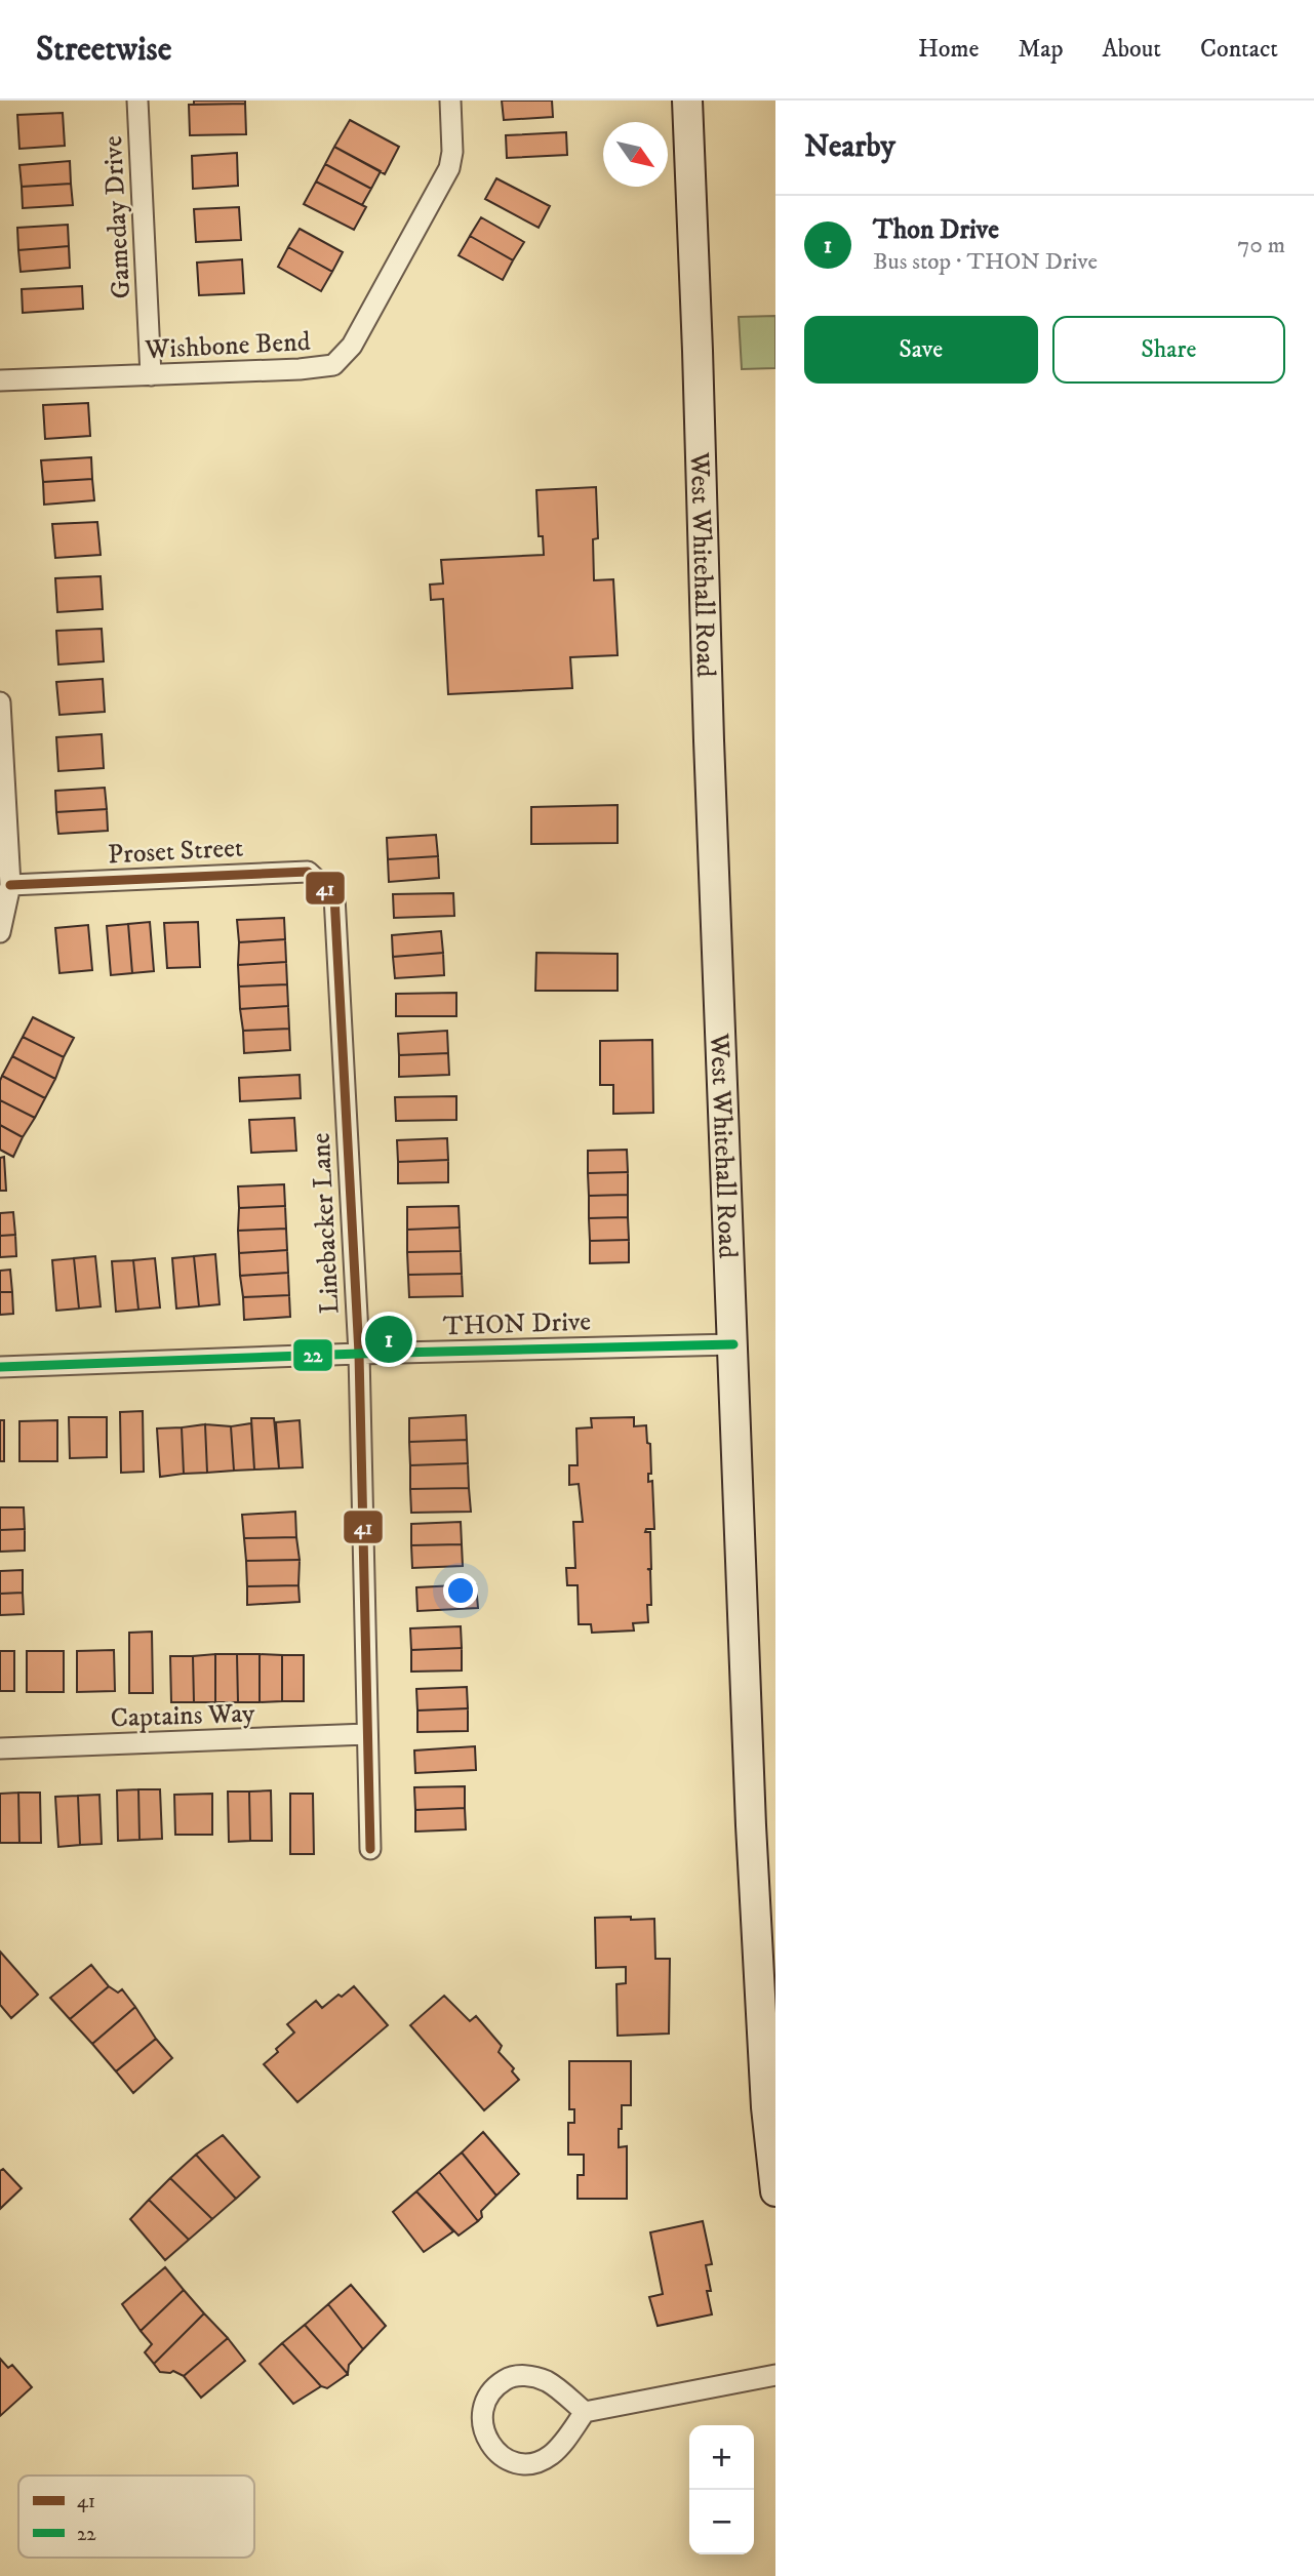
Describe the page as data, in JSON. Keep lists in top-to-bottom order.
{
  "streets": {
    "main road": ["West Whitehall Road"],
    "street": [
      "Gameday Drive",
      "Wishbone Bend",
      "Proset Street",
      "Linebacker Lane",
      "THON Drive",
      "Captains Way"
    ]
  },
  "crossings": [
    ["Gameday Drive", "Wishbone Bend"],
    ["West Whitehall Road", "THON Drive"],
    ["Proset Street", "Linebacker Lane"],
    ["Linebacker Lane", "THON Drive"],
    ["Linebacker Lane", "Captains Way"]
  ],
  "lines": ["transit line 41", "transit line 22"],
  "legend": ["41", "22"],
  "north": "bottom right",
  "page": {
    "header": "Streetwise",
    "nav": [
      "Home",
      "Map",
      "About",
      "Contact"
    ],
    "heading": "Nearby",
    "list": [
      {
        "mark": "1",
        "name": "Thon Drive",
        "note": "Bus stop · THON Drive",
        "value": "70 m"
      }
    ],
    "buttons": ["Save", "Share"],
    "pins": "1",
    "map_buttons": ["+", "−"]
  }
}
